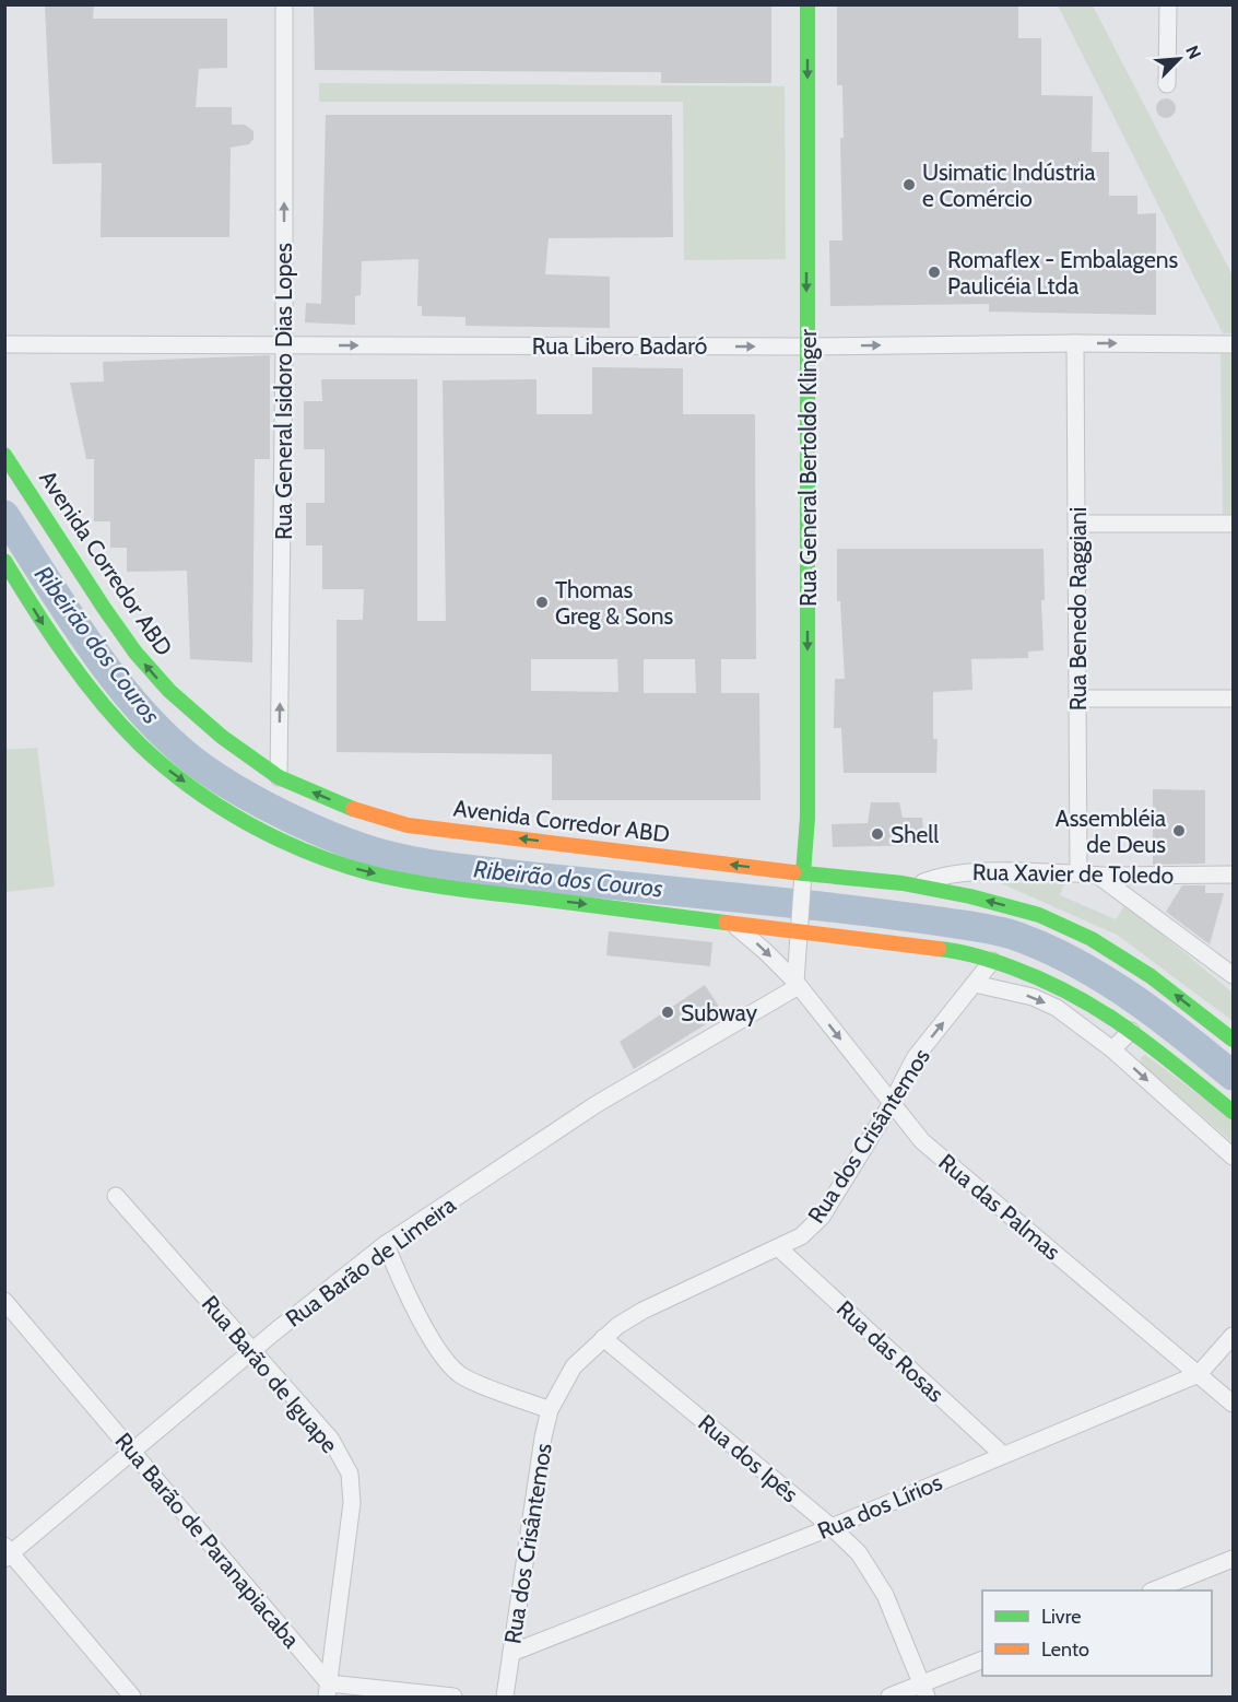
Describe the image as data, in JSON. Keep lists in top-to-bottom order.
{
  "streets": {
    "main road": ["Rua General Bertoldo Klinger", "Avenida Corredor ABD"],
    "street": [
      "Rua Libero Badaró",
      "Rua General Isidoro Dias Lopes",
      "Rua Benedo Raggiani",
      "Rua Xavier de Toledo",
      "Rua dos Crisântemos",
      "Rua das Palmas",
      "Rua Barão de Limeira",
      "Rua das Rosas",
      "Rua Barão de Iguape",
      "Rua dos Ipês",
      "Rua dos Lírios",
      "Rua Barão de Paranapiacaba"
    ]
  },
  "crossings": [
    ["Rua Libero Badaró", "Rua General Isidoro Dias Lopes"],
    ["Rua Libero Badaró", "Rua General Bertoldo Klinger"],
    ["Rua Libero Badaró", "Rua Benedo Raggiani"],
    ["Rua General Isidoro Dias Lopes", "Avenida Corredor ABD"],
    ["Rua General Bertoldo Klinger", "Avenida Corredor ABD"],
    ["Avenida Corredor ABD", "Rua Xavier de Toledo"],
    ["Rua Benedo Raggiani", "Rua Xavier de Toledo"],
    ["Rua dos Crisântemos", "Rua das Palmas"],
    ["Rua dos Crisântemos", "Rua das Rosas"],
    ["Rua dos Crisântemos", "Rua dos Ipês"],
    ["Rua dos Crisântemos", "Rua dos Lírios"],
    ["Rua das Palmas", "Rua Barão de Limeira"],
    ["Rua das Palmas", "Rua dos Lírios"],
    ["Rua Barão de Limeira", "Rua Barão de Iguape"],
    ["Rua Barão de Limeira", "Rua Barão de Paranapiacaba"],
    ["Rua das Rosas", "Rua dos Lírios"],
    ["Rua Barão de Iguape", "Rua Barão de Paranapiacaba"],
    ["Rua dos Ipês", "Rua dos Lírios"]
  ],
  "one_way": ["Rua Libero Badaró", "Rua General Isidoro Dias Lopes", "Rua General Bertoldo Klinger"],
  "water": ["Ribeirão dos Couros"],
  "places": [
    "Usimatic Indústria e Comércio",
    "Romaflex - Embalagens Paulicéia Ltda",
    "Thomas Greg & Sons",
    "Assembléia de Deus",
    "Shell",
    "Subway"
  ],
  "legend": ["Livre", "Lento"],
  "north": "top right"
}
